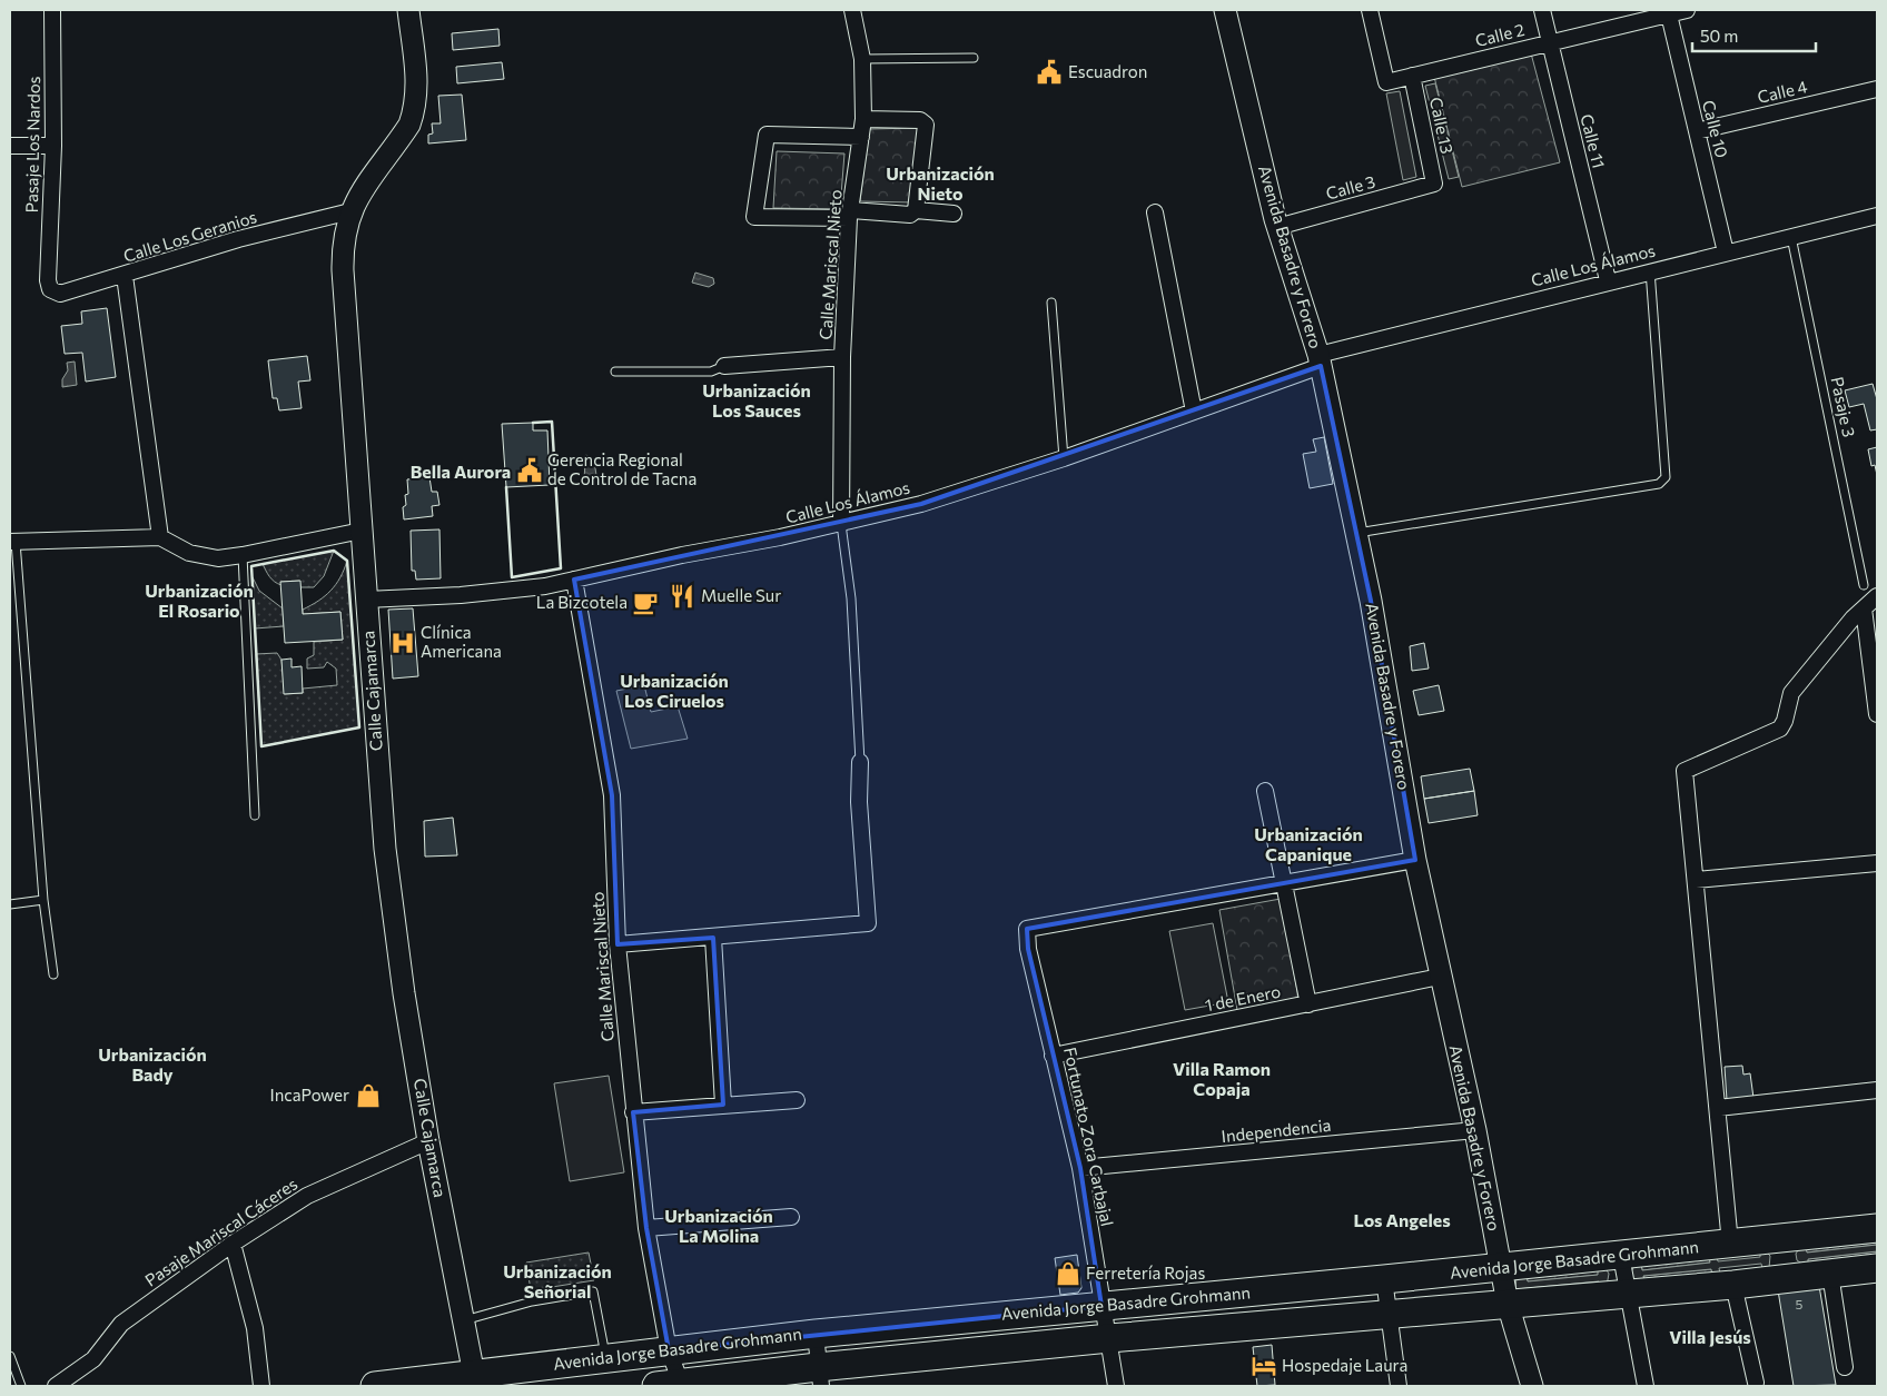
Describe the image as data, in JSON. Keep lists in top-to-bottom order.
{
  "streets": {
    "highway": ["Avenida Jorge Basadre Grohmann"],
    "street": [
      "Calle 2",
      "Calle 4",
      "Calle 13",
      "Calle 10",
      "Calle 11",
      "Pasaje Los Nardos",
      "Calle 3",
      "Calle Los Geranios",
      "Avenida Basadre y Forero",
      "Calle Mariscal Nieto",
      "Calle Los Álamos",
      "Calle Cajamarca",
      "1 de Enero",
      "Independencia",
      "Fortunato Zora Carbajal",
      "Pasaje Mariscal Cáceres"
    ],
    "lane": ["Pasaje 3"]
  },
  "crossings": [
    ["Calle 2", "Calle 13"],
    ["Calle 2", "Calle 10"],
    ["Calle 2", "Calle 11"],
    ["Calle 4", "Calle 10"],
    ["Calle 13", "Calle 3"],
    ["Calle 10", "Calle Los Álamos"],
    ["Calle 11", "Calle Los Álamos"],
    ["Pasaje Los Nardos", "Calle Los Geranios"],
    ["Calle 3", "Avenida Basadre y Forero"],
    ["Calle Los Geranios", "Calle Cajamarca"],
    ["Avenida Basadre y Forero", "Calle Los Álamos"],
    ["Avenida Basadre y Forero", "1 de Enero"],
    ["Avenida Basadre y Forero", "Independencia"],
    ["Avenida Basadre y Forero", "Avenida Jorge Basadre Grohmann"],
    ["Calle Mariscal Nieto", "Calle Los Álamos"],
    ["Calle Mariscal Nieto", "Avenida Jorge Basadre Grohmann"],
    ["Calle Los Álamos", "Pasaje 3"],
    ["Calle Los Álamos", "Calle Cajamarca"],
    ["Calle Cajamarca", "Pasaje Mariscal Cáceres"],
    ["Calle Cajamarca", "Avenida Jorge Basadre Grohmann"],
    ["1 de Enero", "Fortunato Zora Carbajal"],
    ["Independencia", "Fortunato Zora Carbajal"],
    ["Fortunato Zora Carbajal", "Avenida Jorge Basadre Grohmann"]
  ],
  "districts": [
    "Urbanización Nieto",
    "Urbanización Los Sauces",
    "Bella Aurora",
    "Urbanización El Rosario",
    "Urbanización Los Ciruelos",
    "Urbanización Capanique",
    "Urbanización Bady",
    "Villa Ramon Copaja",
    "Urbanización La Molina",
    "Los Angeles",
    "Urbanización Señorial",
    "Villa Jesús"
  ],
  "places": {
    "public building": ["Escuadron", "Gerencia Regional de Control de Tacna"],
    "restaurant": ["Muelle Sur"],
    "cafe": ["La Bizcotela"],
    "hospital": ["Clínica Americana"],
    "shop": ["IncaPower", "Ferretería Rojas"],
    "hotel": ["Hospedaje Laura"]
  },
  "house_numbers": ["5"],
  "scale_bar": "50 m"
}
